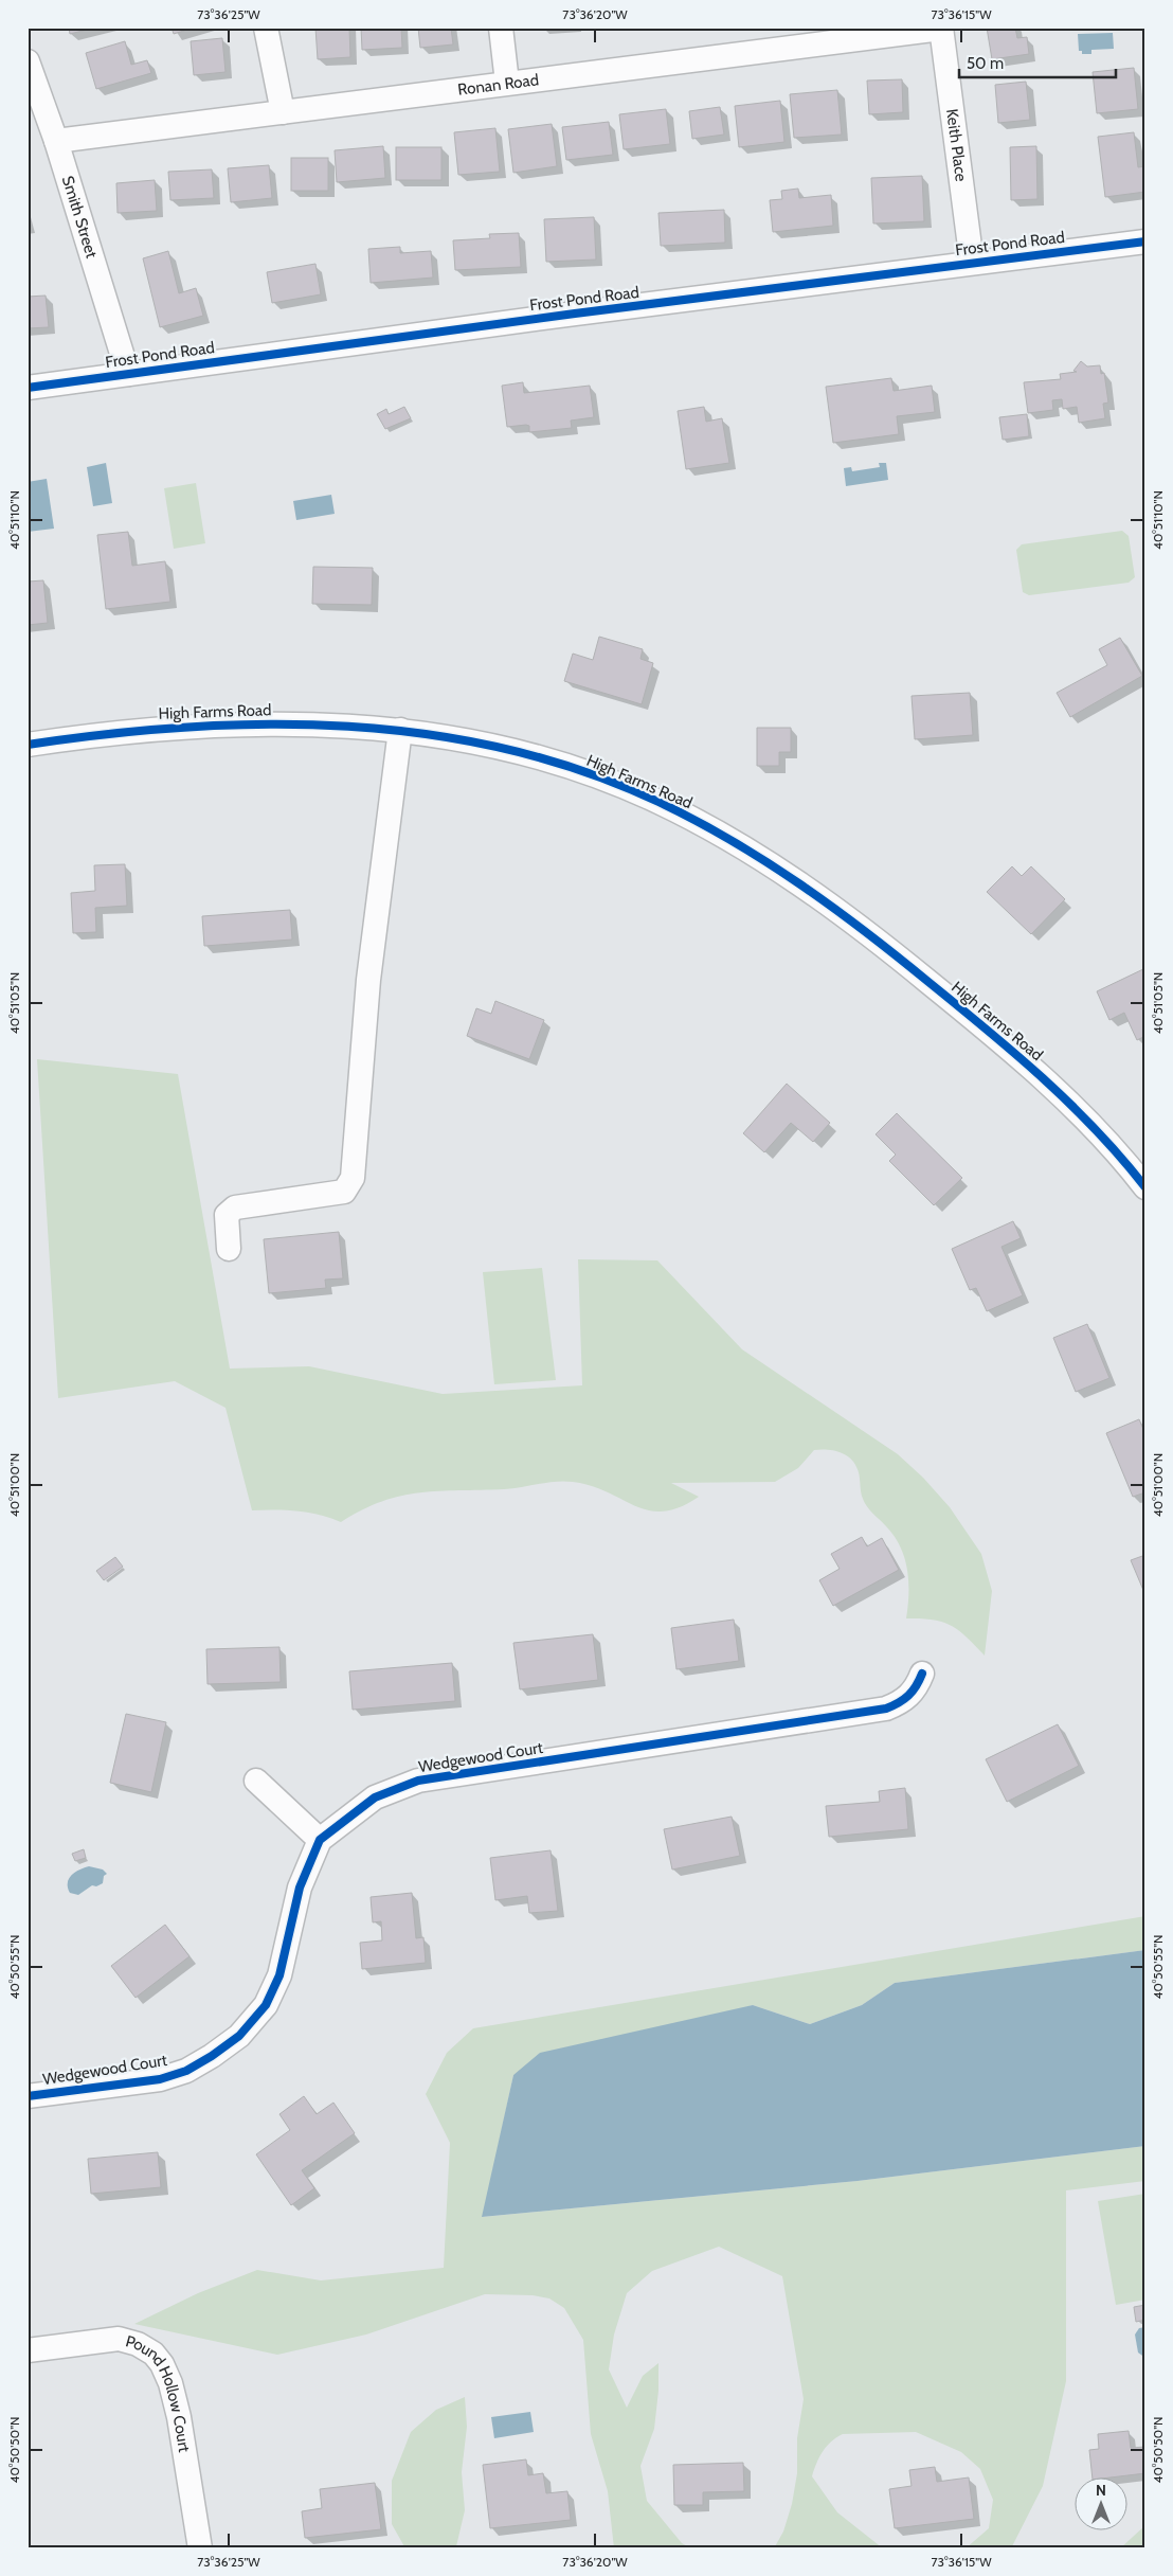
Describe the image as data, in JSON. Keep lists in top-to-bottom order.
{
  "streets": {
    "street": [
      "Ronan Road",
      "Keith Place",
      "Smith Street",
      "Frost Pond Road",
      "High Farms Road",
      "Wedgewood Court",
      "Pound Hollow Court"
    ]
  },
  "crossings": [
    ["Ronan Road", "Keith Place"],
    ["Ronan Road", "Smith Street"],
    ["Keith Place", "Frost Pond Road"],
    ["Smith Street", "Frost Pond Road"]
  ],
  "scale_bar": "50 m",
  "north": "top",
  "coordinates": [
    "73°36'25\"W",
    "73°36'20\"W",
    "73°36'15\"W",
    "40°51'10\"N",
    "40°51'05\"N",
    "40°51'00\"N",
    "40°50'55\"N",
    "40°50'50\"N"
  ]
}
